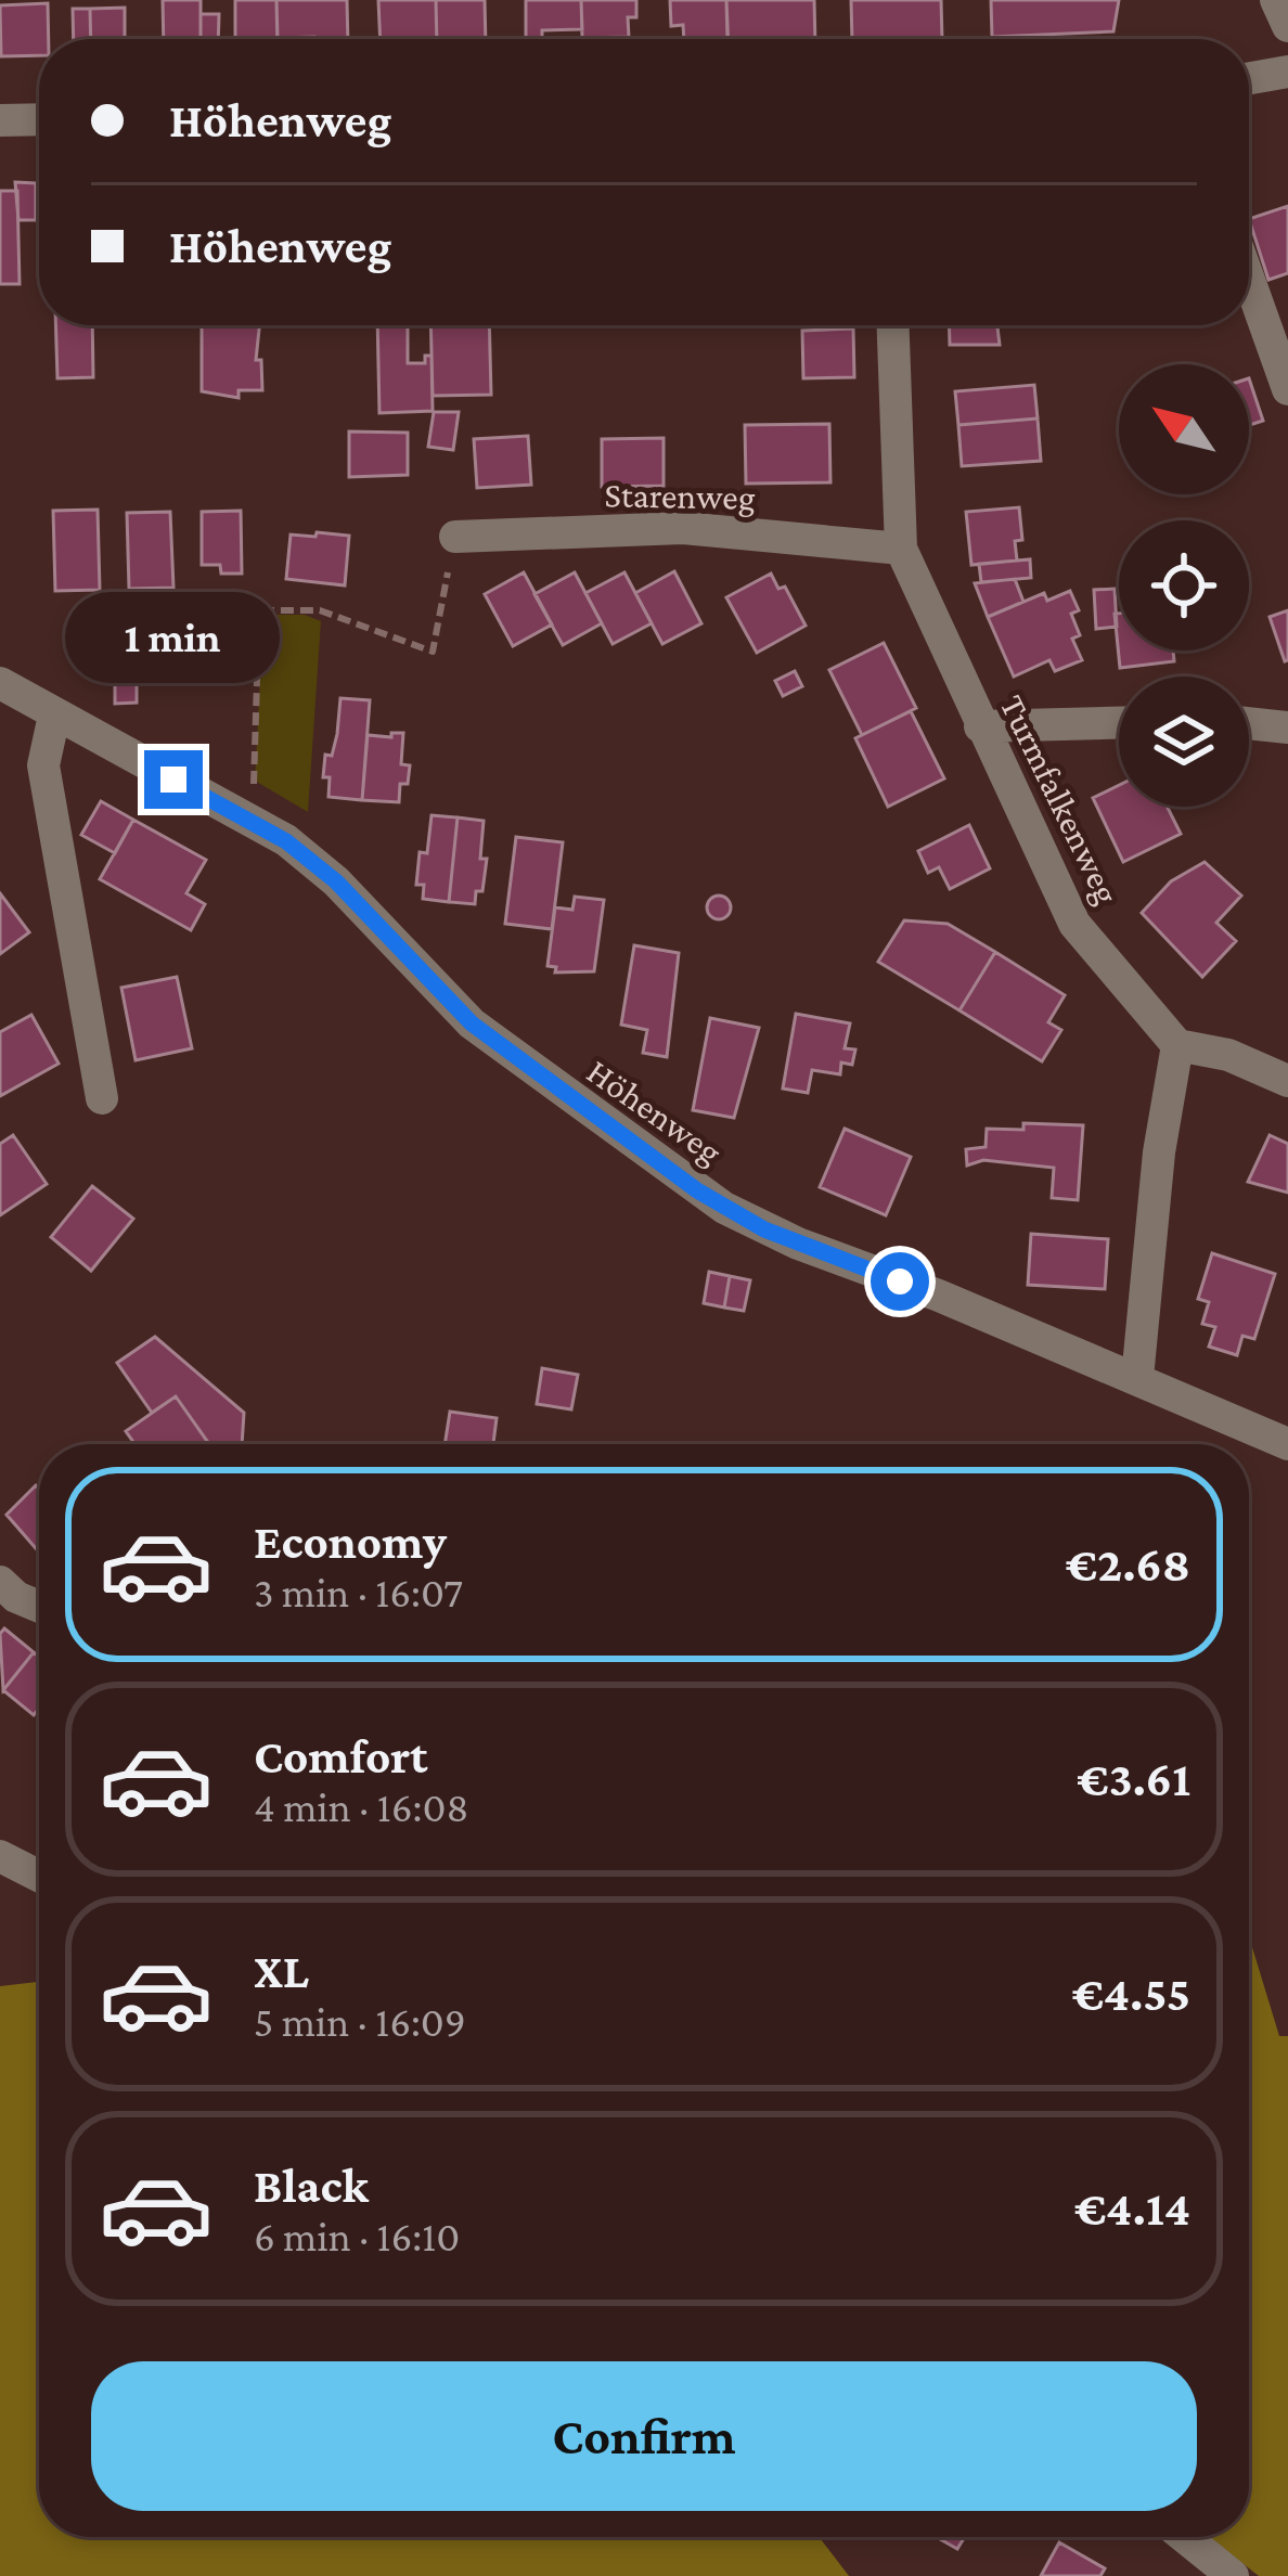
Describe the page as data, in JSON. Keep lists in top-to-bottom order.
{
  "streets": {
    "street": ["Starenweg", "Turmfalkenweg", "Höhenweg"]
  },
  "crossings": [
    ["Starenweg", "Turmfalkenweg"]
  ],
  "north": "top left",
  "page": {
    "banner": ["Höhenweg", "Höhenweg"],
    "bubble": "1 min",
    "list": [
      {
        "name": "Economy",
        "note": "3 min · 16:07",
        "value": "€2.68"
      },
      {
        "name": "Comfort",
        "note": "4 min · 16:08",
        "value": "€3.61"
      },
      {
        "name": "XL",
        "note": "5 min · 16:09",
        "value": "€4.55"
      },
      {
        "name": "Black",
        "note": "6 min · 16:10",
        "value": "€4.14"
      }
    ],
    "buttons": "Confirm"
  }
}
